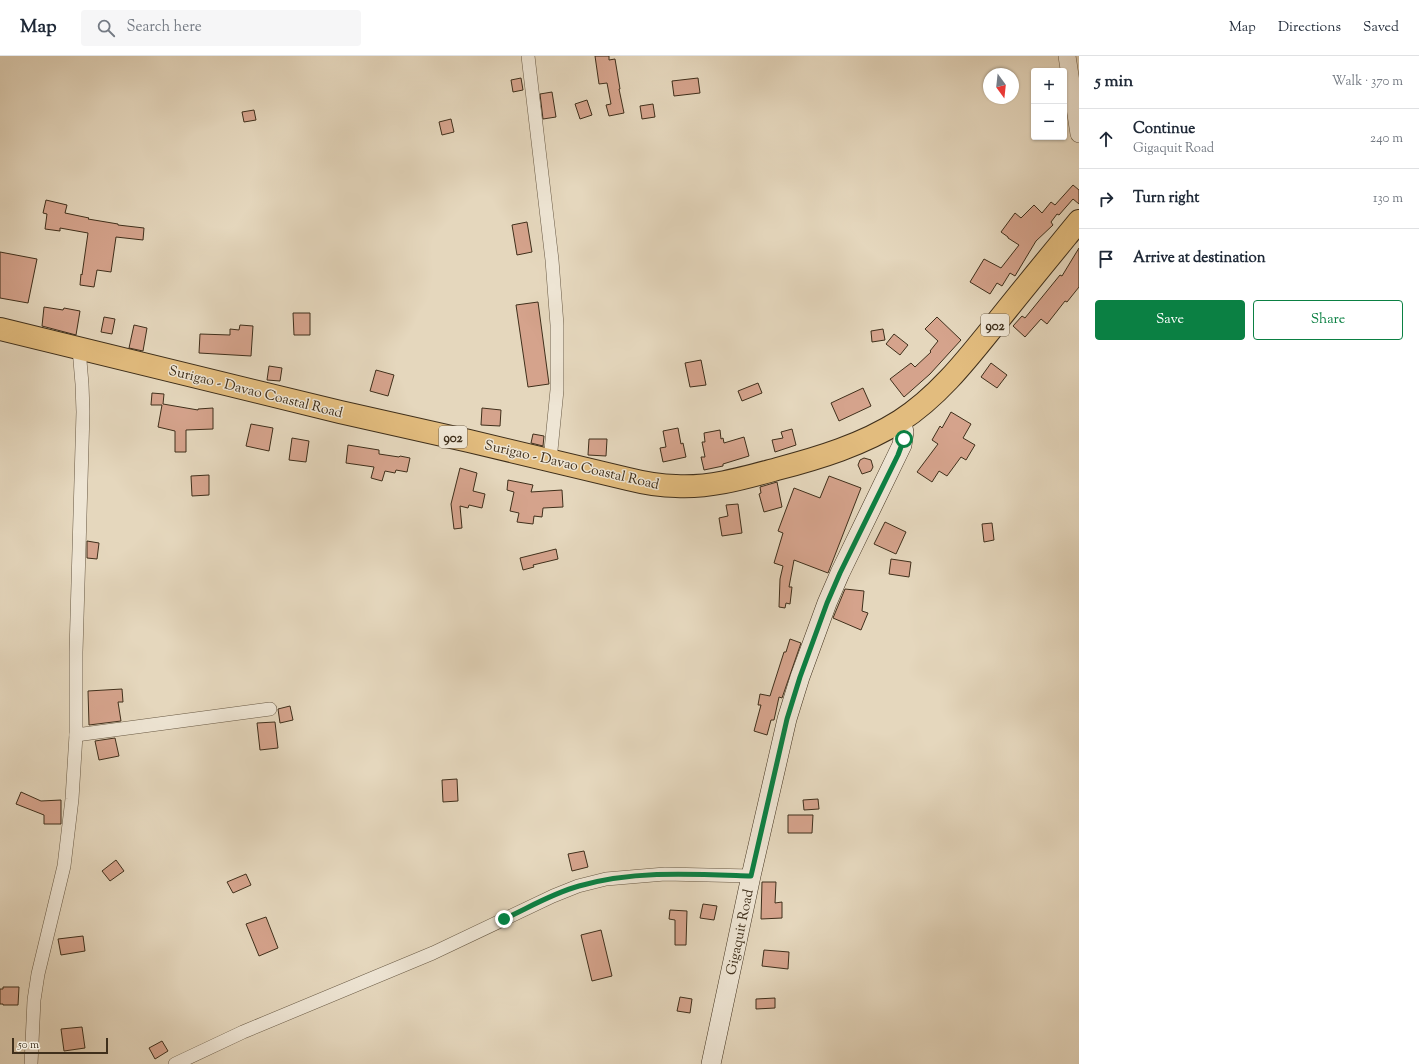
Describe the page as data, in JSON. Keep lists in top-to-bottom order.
{
  "streets": {
    "highway": ["902", "Surigao - Davao Coastal Road"],
    "main road": ["Gigaquit Road"]
  },
  "crossings": [
    ["Surigao - Davao Coastal Road", "Gigaquit Road"]
  ],
  "scale_bar": "50 m",
  "north": "bottom",
  "page": {
    "header": "Map",
    "search": "Search here",
    "nav": ["Map", "Directions", "Saved"],
    "heading": ["5 min", "Walk · 370 m"],
    "map_buttons": ["+", "−"],
    "list": [
      ["Continue", "Gigaquit Road", "240 m"],
      ["Turn right", "130 m"],
      "Arrive at destination"
    ],
    "buttons": ["Save", "Share"],
    "scale": "50 m"
  }
}
